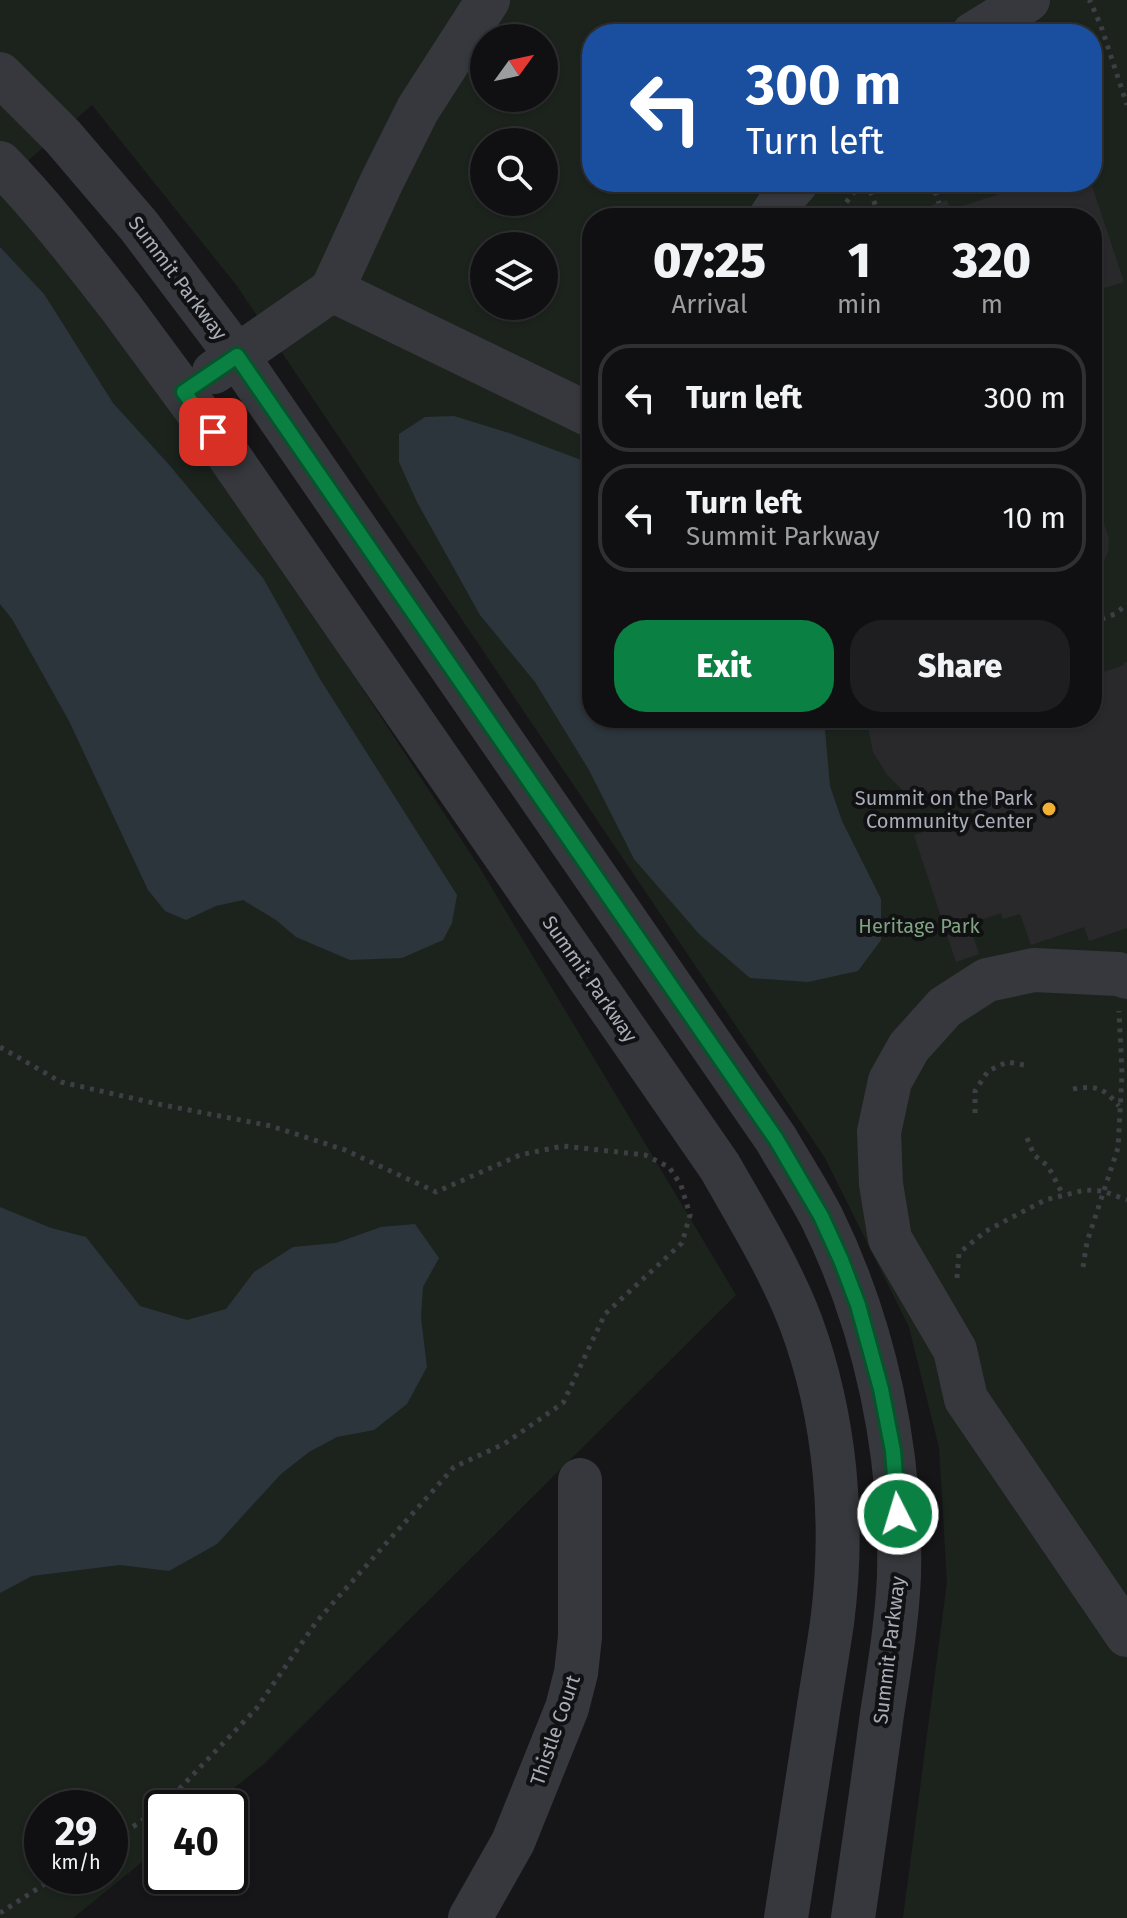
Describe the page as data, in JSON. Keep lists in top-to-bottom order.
{
  "streets": {
    "street": ["Summit Parkway", "Thistle Court"]
  },
  "parks": ["Heritage Park"],
  "places": ["Summit on the Park Community Center"],
  "north": "top right",
  "page": {
    "turn": ["300 m", "Turn left"],
    "eta": [
      "07:25",
      "Arrival",
      "1",
      "min",
      "320",
      "m"
    ],
    "list": [
      {
        "name": "Turn left",
        "value": "300 m"
      },
      {
        "name": "Turn left",
        "note": "Summit Parkway",
        "value": "10 m"
      }
    ],
    "buttons": ["Exit", "Share"],
    "speed": "29 km/h",
    "limit": "40"
  }
}
